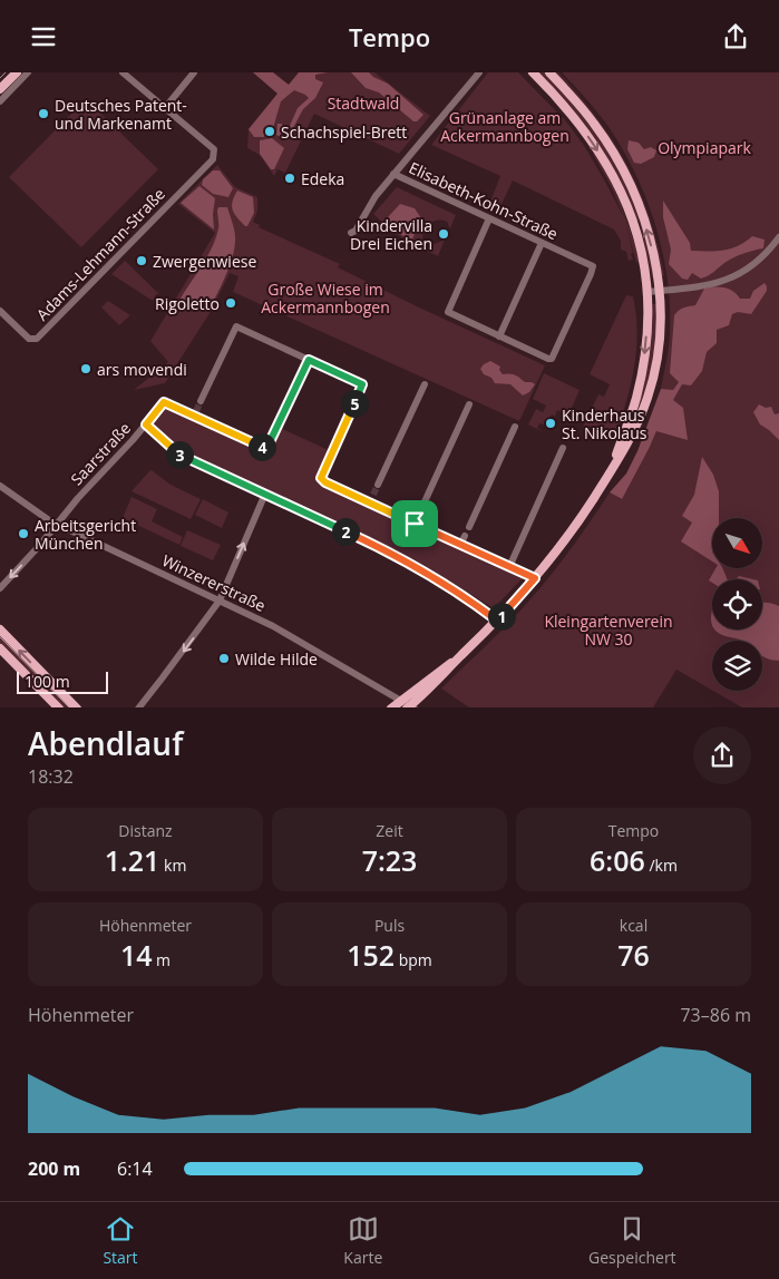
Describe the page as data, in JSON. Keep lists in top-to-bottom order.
{
  "streets": {
    "street": [
      "Elisabeth-Kohn-Straße",
      "Adams-Lehmann-Straße",
      "Saarstraße",
      "Winzererstraße"
    ]
  },
  "crossings": [
    ["Saarstraße", "Winzererstraße"]
  ],
  "parks": [
    "Stadtwald",
    "Grünanlage am Ackermannbogen",
    "Olympiapark",
    "Große Wiese im Ackermannbogen",
    "Kleingartenverein NW 30"
  ],
  "places": [
    "Deutsches Patent- und Markenamt",
    "Schachspiel-Brett",
    "Edeka",
    "Kindervilla Drei Eichen",
    "Zwergenwiese",
    "Rigoletto",
    "ars movendi",
    "Kinderhaus St. Nikolaus",
    "Arbeitsgericht München",
    "Wilde Hilde"
  ],
  "scale_bar": "100 m",
  "north": "bottom right",
  "page": {
    "header": "Tempo",
    "pins": [
      "5",
      "4",
      "3",
      "2",
      "1"
    ],
    "scale": "100 m",
    "heading": ["Abendlauf", "18:32"],
    "stats": [
      ["Distanz", "1.21 km"],
      ["Zeit", "7:23"],
      ["Tempo", "6:06 /km"],
      ["Höhenmeter", "14 m"],
      ["Puls", "152 bpm"],
      ["kcal", "76"]
    ],
    "chart": ["Höhenmeter", "73–86 m"],
    "list": [
      {
        "name": "200 m",
        "note": "6:14"
      }
    ],
    "tabs": ["Start", "Karte", "Gespeichert"]
  }
}
